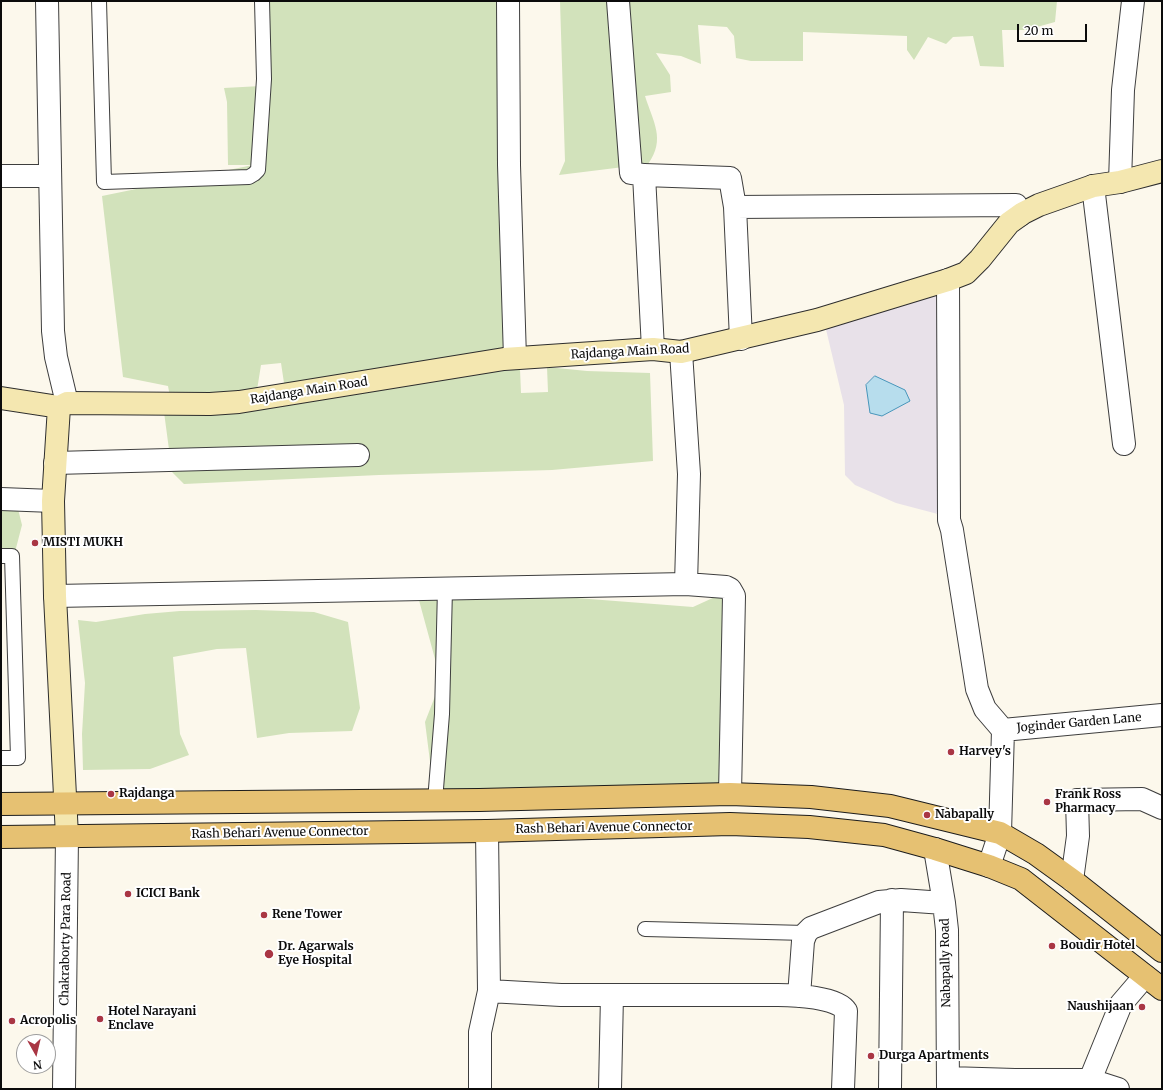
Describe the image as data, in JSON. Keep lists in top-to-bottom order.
{
  "streets": {
    "main road": ["Rash Behari Avenue Connector"],
    "street": [
      "Rajdanga Main Road",
      "Joginder Garden Lane",
      "Chakraborty Para Road",
      "Nabapally Road"
    ]
  },
  "crossings": [
    ["Joginder Garden Lane", "Rash Behari Avenue Connector"],
    ["Rash Behari Avenue Connector", "Chakraborty Para Road"],
    ["Rash Behari Avenue Connector", "Nabapally Road"]
  ],
  "places": [
    "MISTI MUKH",
    "Harvey's",
    "Rajdanga",
    "Frank Ross Pharmacy",
    "Nabapally",
    "ICICI Bank",
    "Rene Tower",
    "Boudir Hotel",
    "Dr. Agarwals Eye Hospital",
    "Naushijaan",
    "Hotel Narayani Enclave",
    "Acropolis",
    "Durga Apartments"
  ],
  "scale_bar": "20 m",
  "north": "bottom"
}
